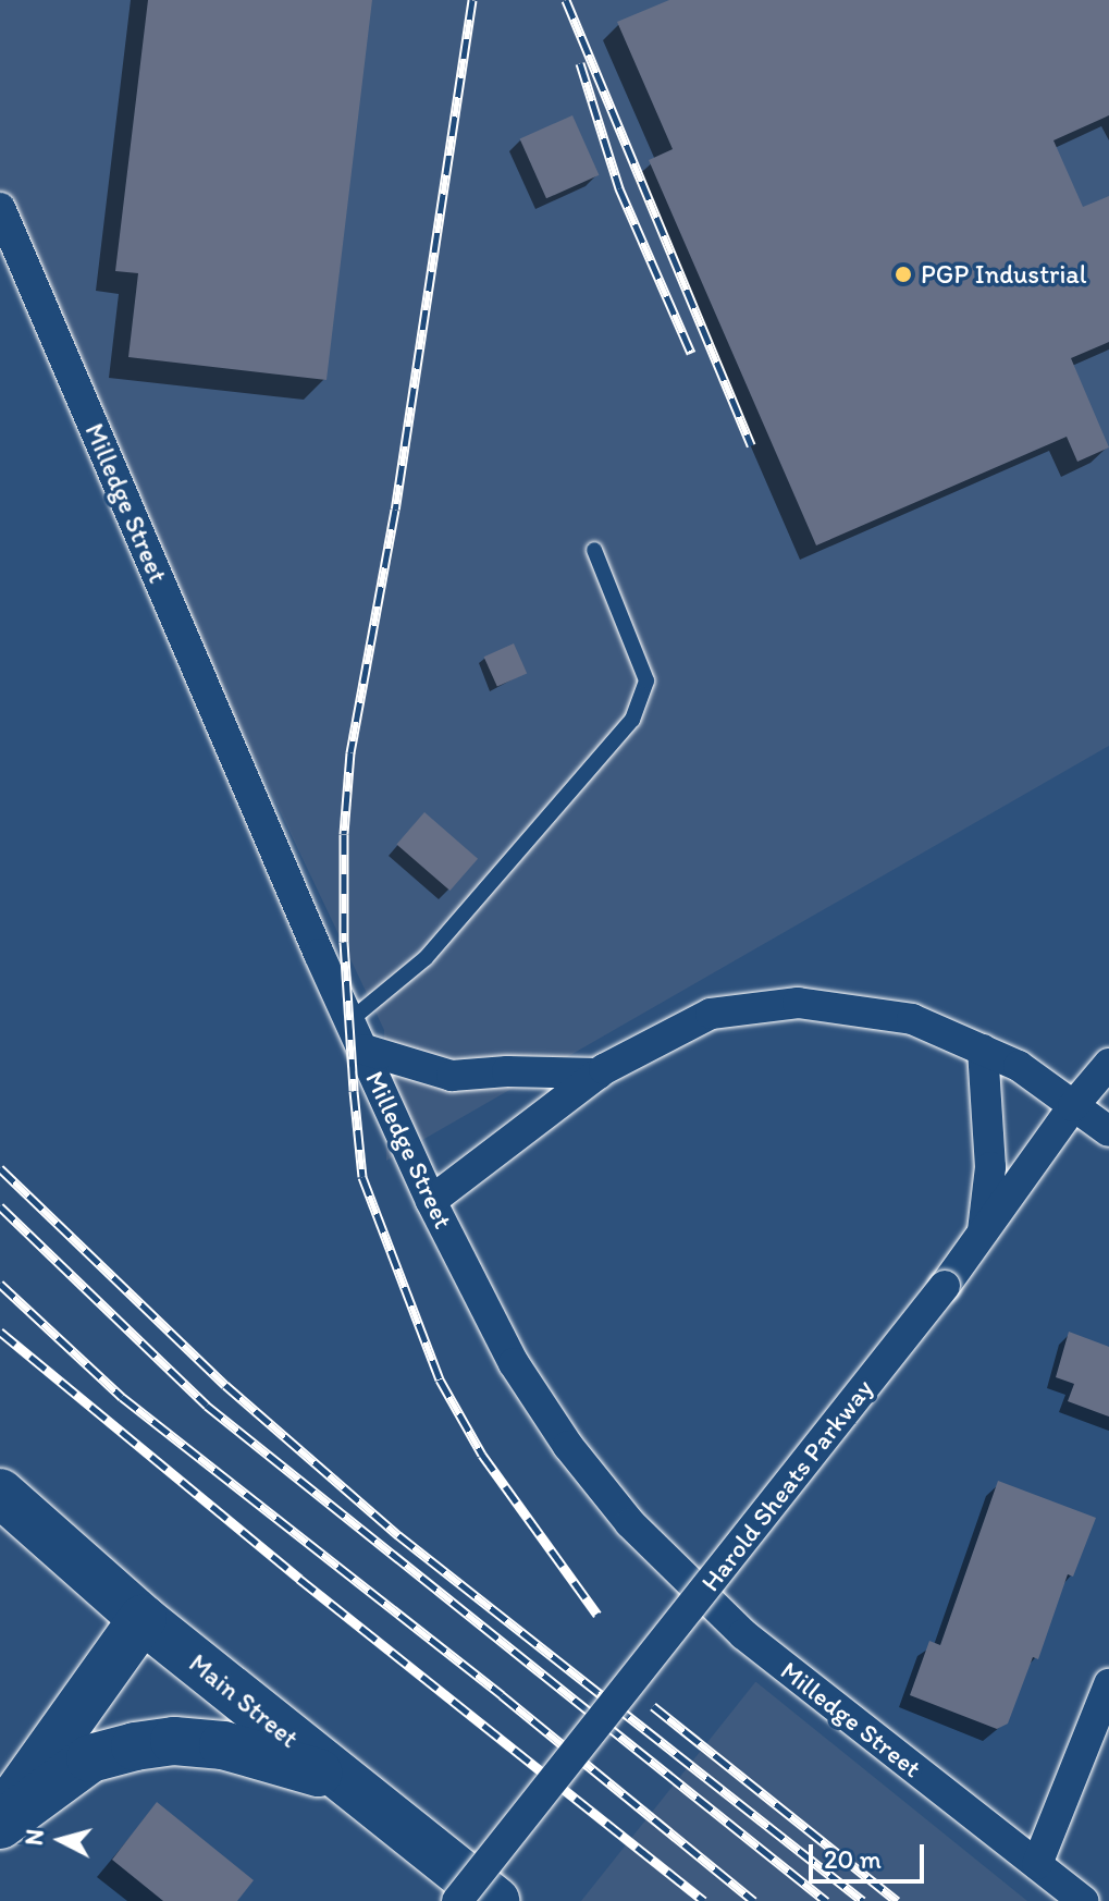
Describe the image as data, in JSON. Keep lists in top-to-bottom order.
{
  "streets": {
    "main road": ["Main Street"],
    "street": ["Milledge Street", "Harold Sheats Parkway"]
  },
  "places": ["PGP Industrial"],
  "scale_bar": "20 m",
  "north": "left"
}
